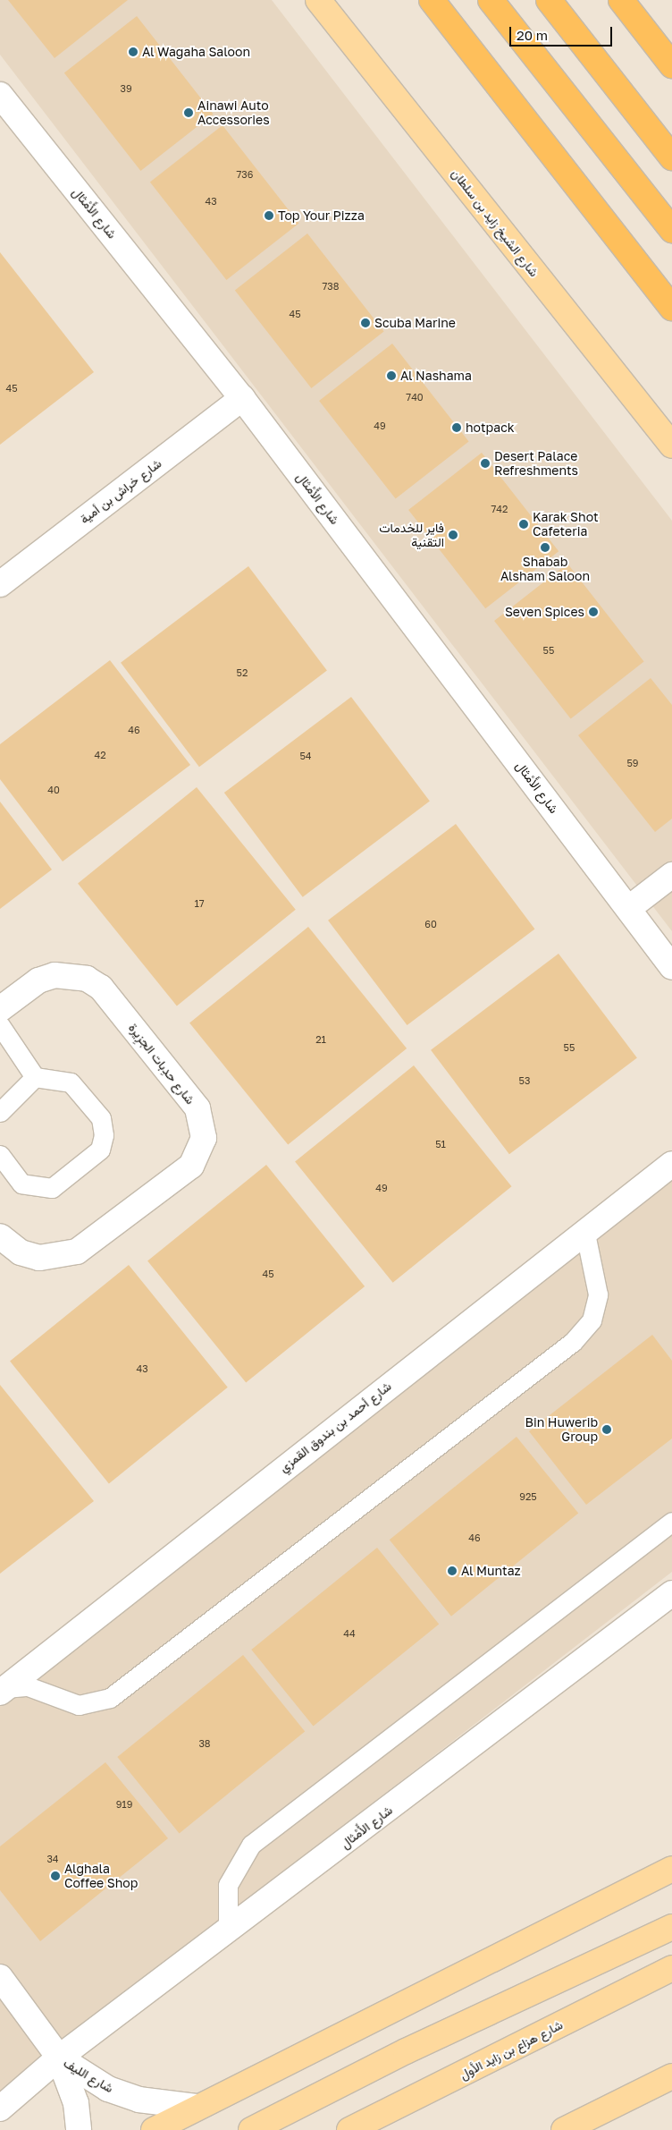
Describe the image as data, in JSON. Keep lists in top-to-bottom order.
{
  "streets": {
    "main road": ["شارع الشيخ زايد بن سلطان", "شارع هزاع بن زايد الأول"],
    "street": [
      "شارع الأَمْثال",
      "شارع خراش بن أمية",
      "شارع حدِبات الجزِيرة",
      "شارع أحمد بن بندوق القمزي",
      "شارع الليف"
    ]
  },
  "crossings": [
    ["شارع الأَمْثال", "شارع خراش بن أمية"],
    ["شارع الأَمْثال", "شارع الليف"]
  ],
  "places": [
    "Al Wagaha Saloon",
    "Ainawi Auto Accessories",
    "Top Your Pizza",
    "Scuba Marine",
    "Al Nashama",
    "hotpack",
    "Desert Palace Refreshments",
    "Karak Shot Cafeteria",
    "فاير للخدمات التقنية",
    "Shabab Alsham Saloon",
    "Seven Spices",
    "Bin Huwerib Group",
    "Al Muntaz",
    "Alghala Coffee Shop"
  ],
  "house_numbers": [
    "39",
    "736",
    "43",
    "738",
    "45",
    "45",
    "740",
    "49",
    "742",
    "55",
    "52",
    "46",
    "42",
    "54",
    "59",
    "40",
    "17",
    "60",
    "21",
    "55",
    "53",
    "51",
    "49",
    "45",
    "43",
    "925",
    "46",
    "44",
    "38",
    "919",
    "34"
  ],
  "scale_bar": "20 m"
}
